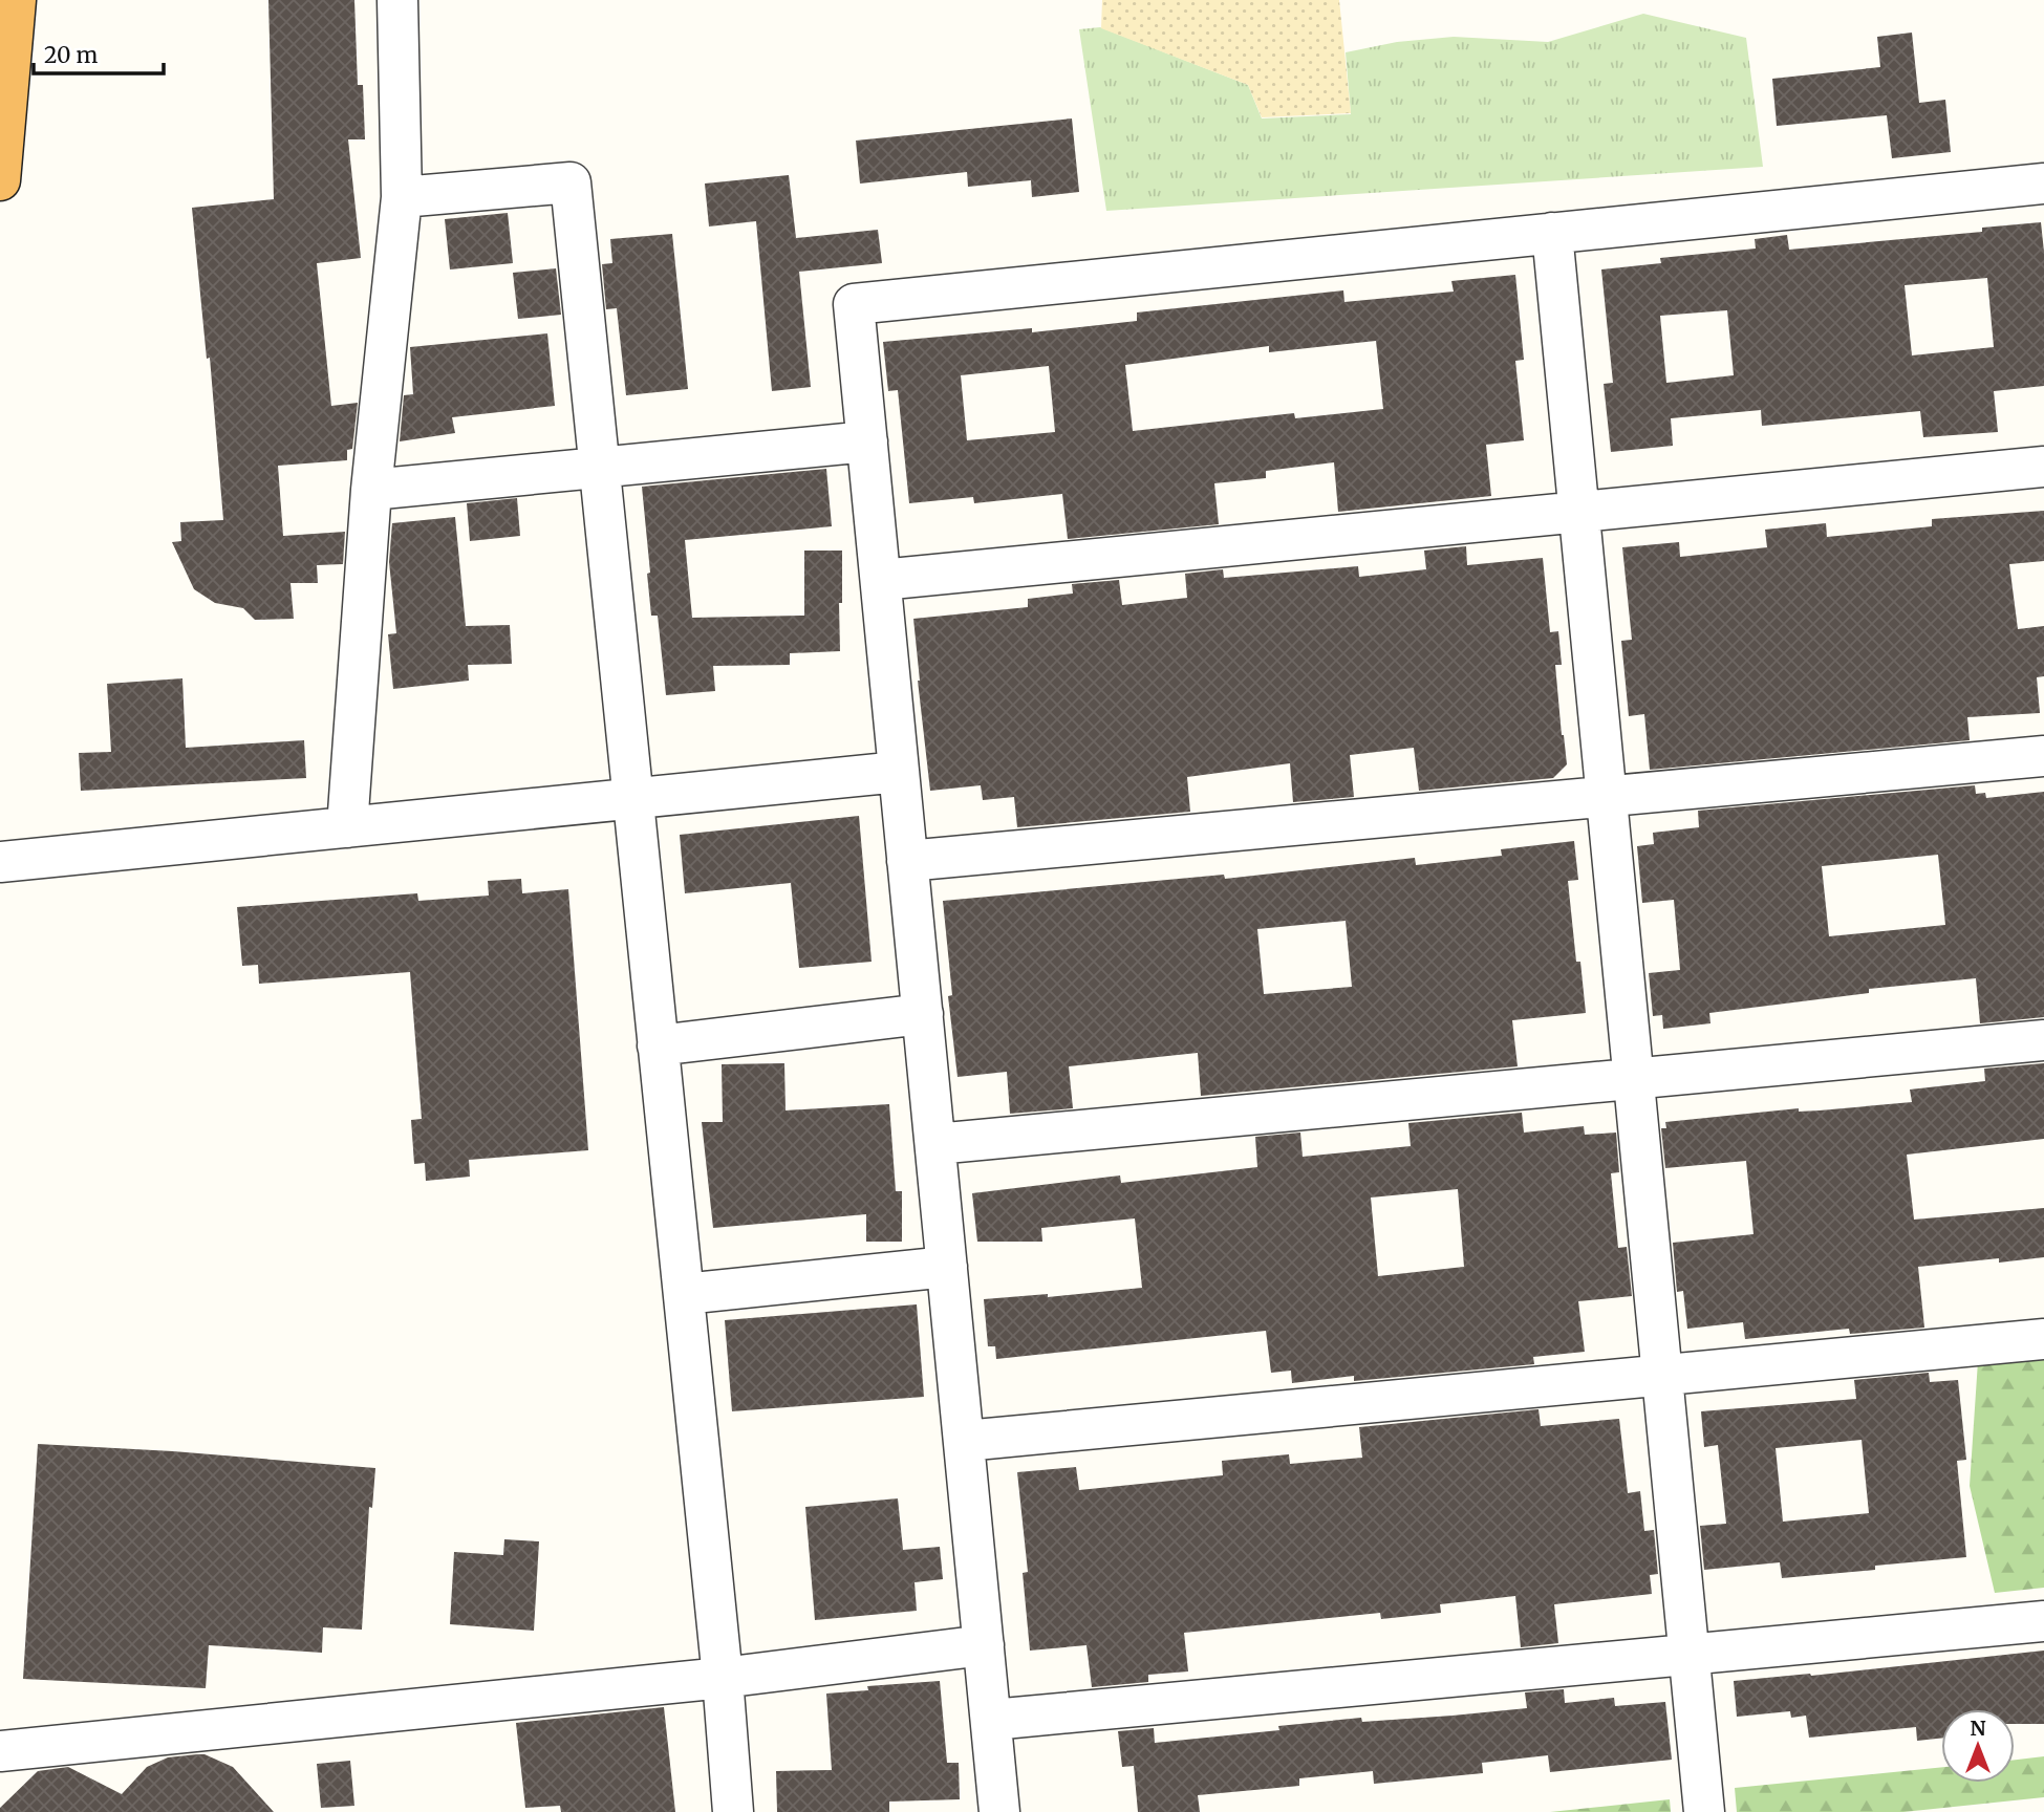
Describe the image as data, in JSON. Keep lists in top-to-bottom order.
{
  "scale_bar": "20 m",
  "north": "top"
}
